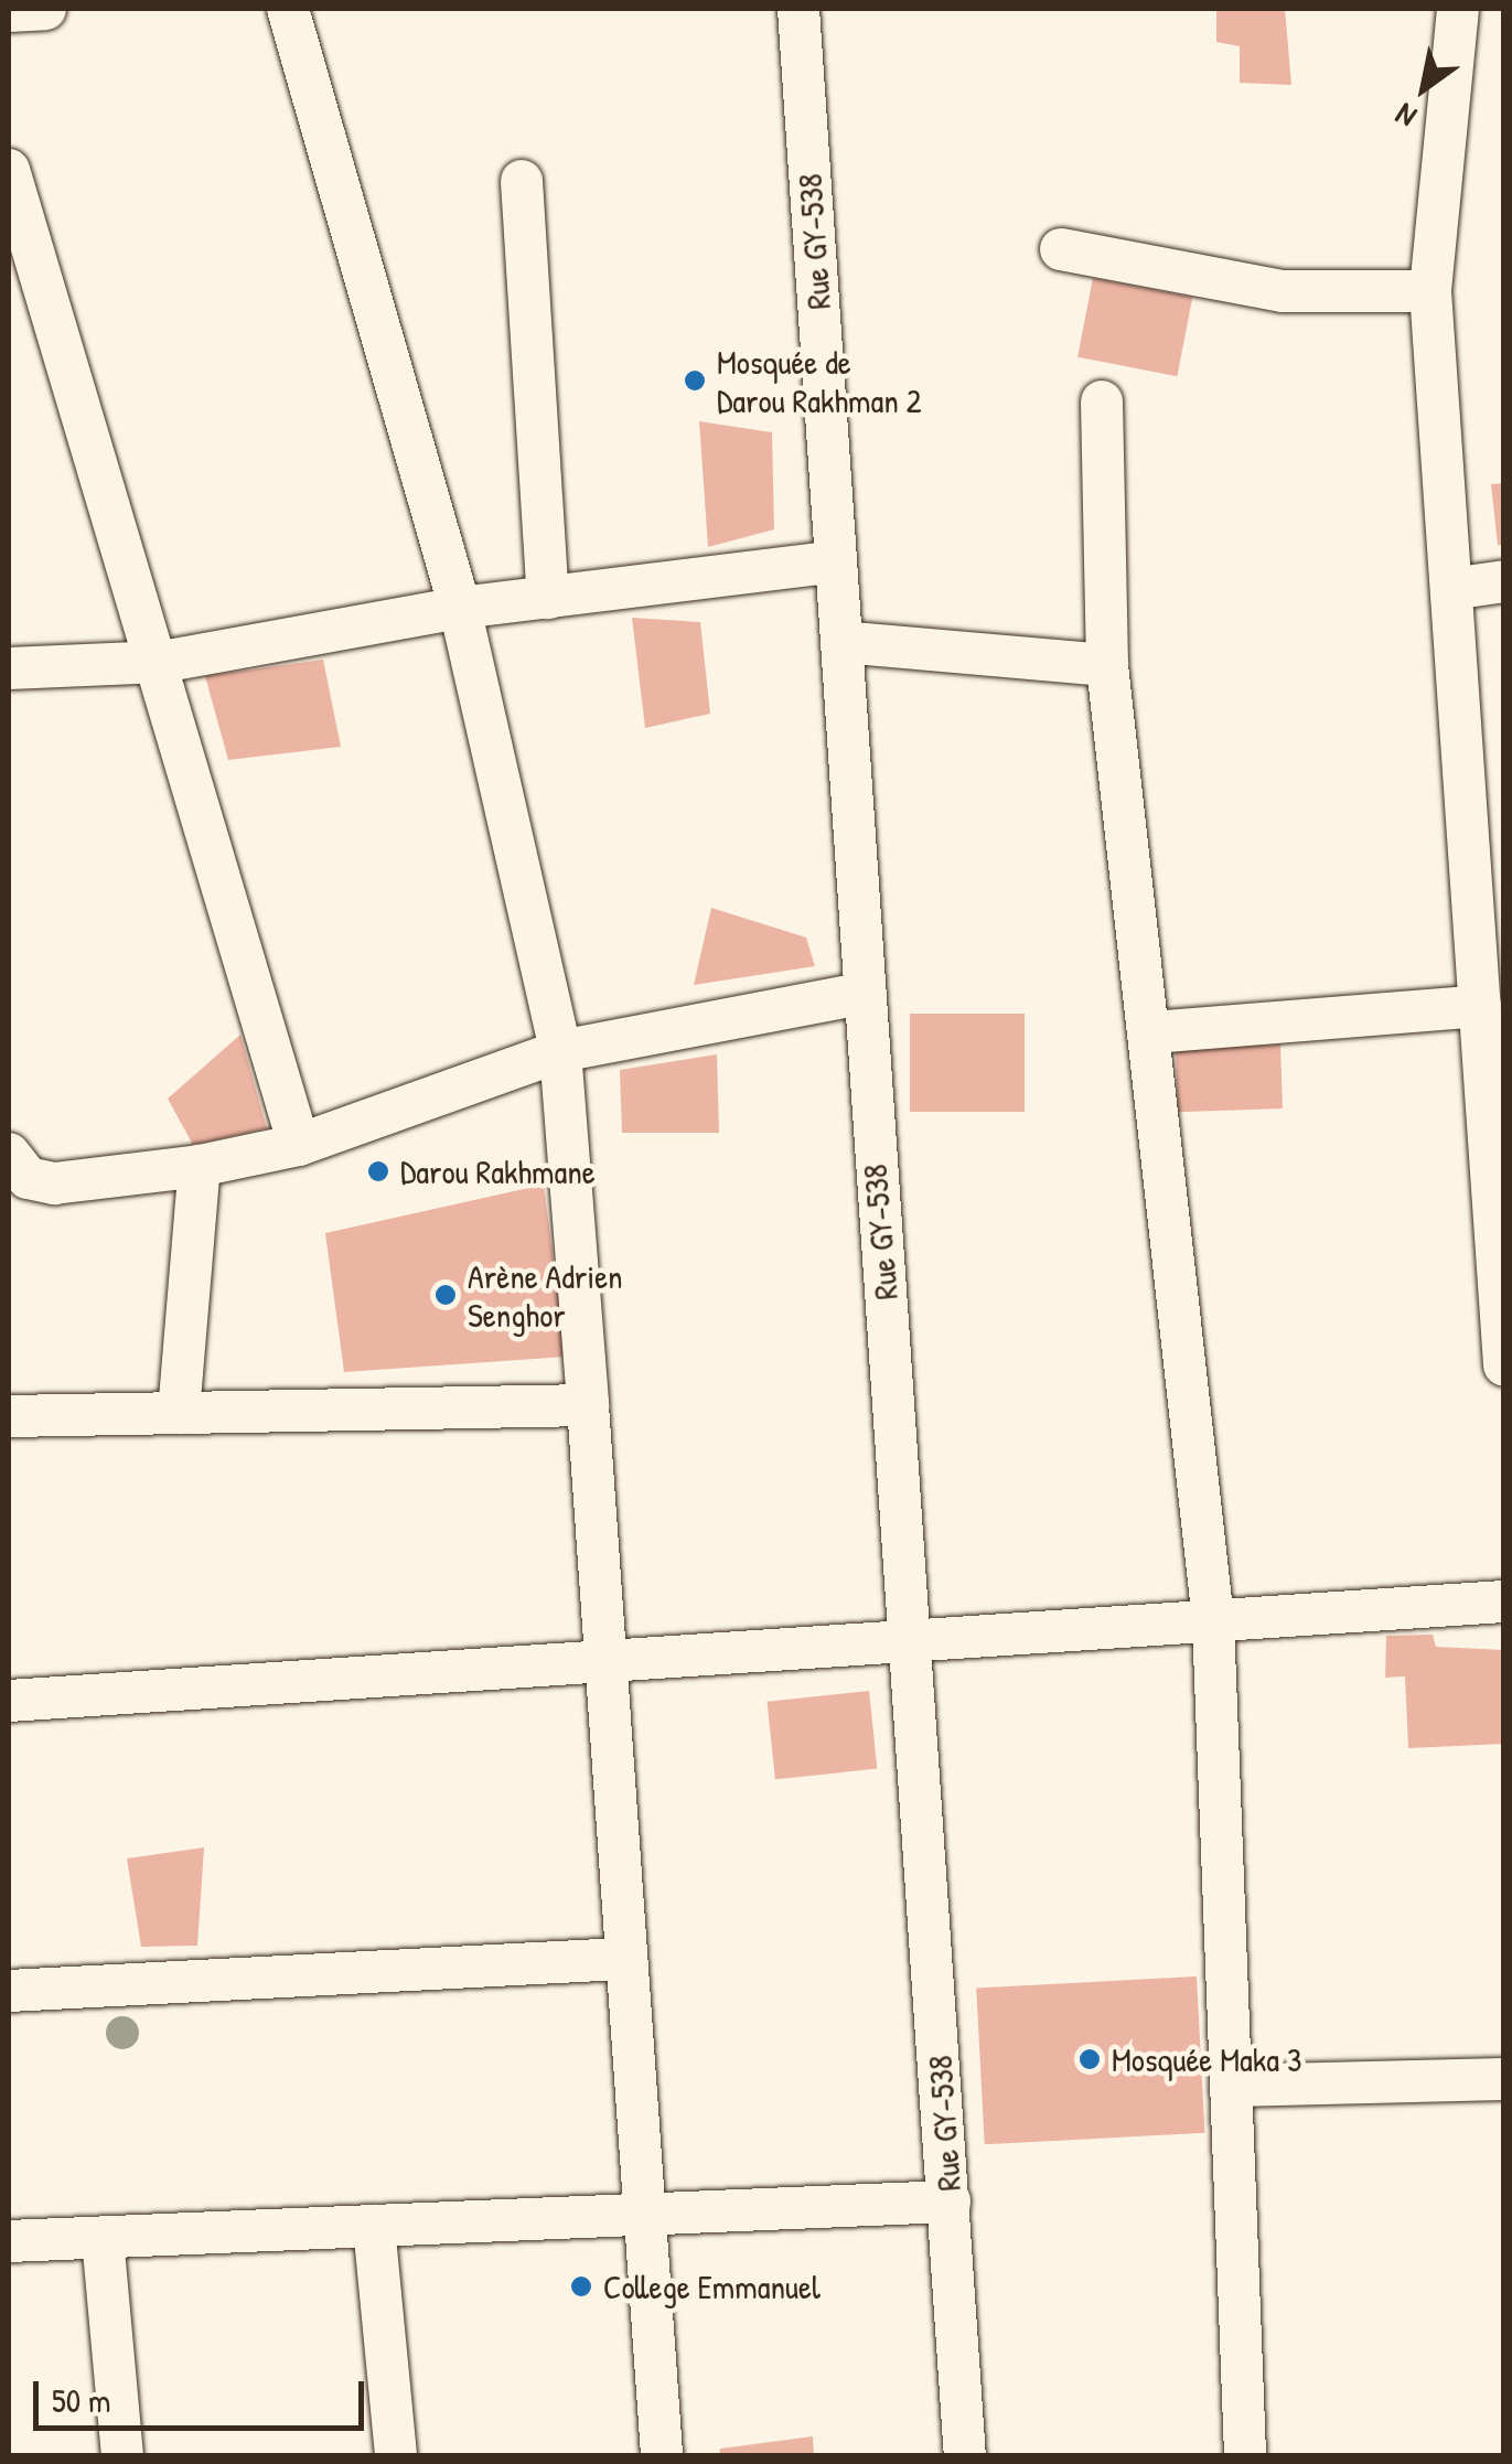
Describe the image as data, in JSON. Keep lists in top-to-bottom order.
{
  "streets": {
    "street": ["Rue GY-538"]
  },
  "places": [
    "Mosquée de Darou Rakhman 2",
    "Darou Rakhmane",
    "Arène Adrien Senghor",
    "Mosquée Maka 3",
    "College Emmanuel"
  ],
  "scale_bar": "50 m",
  "north": "bottom left"
}
